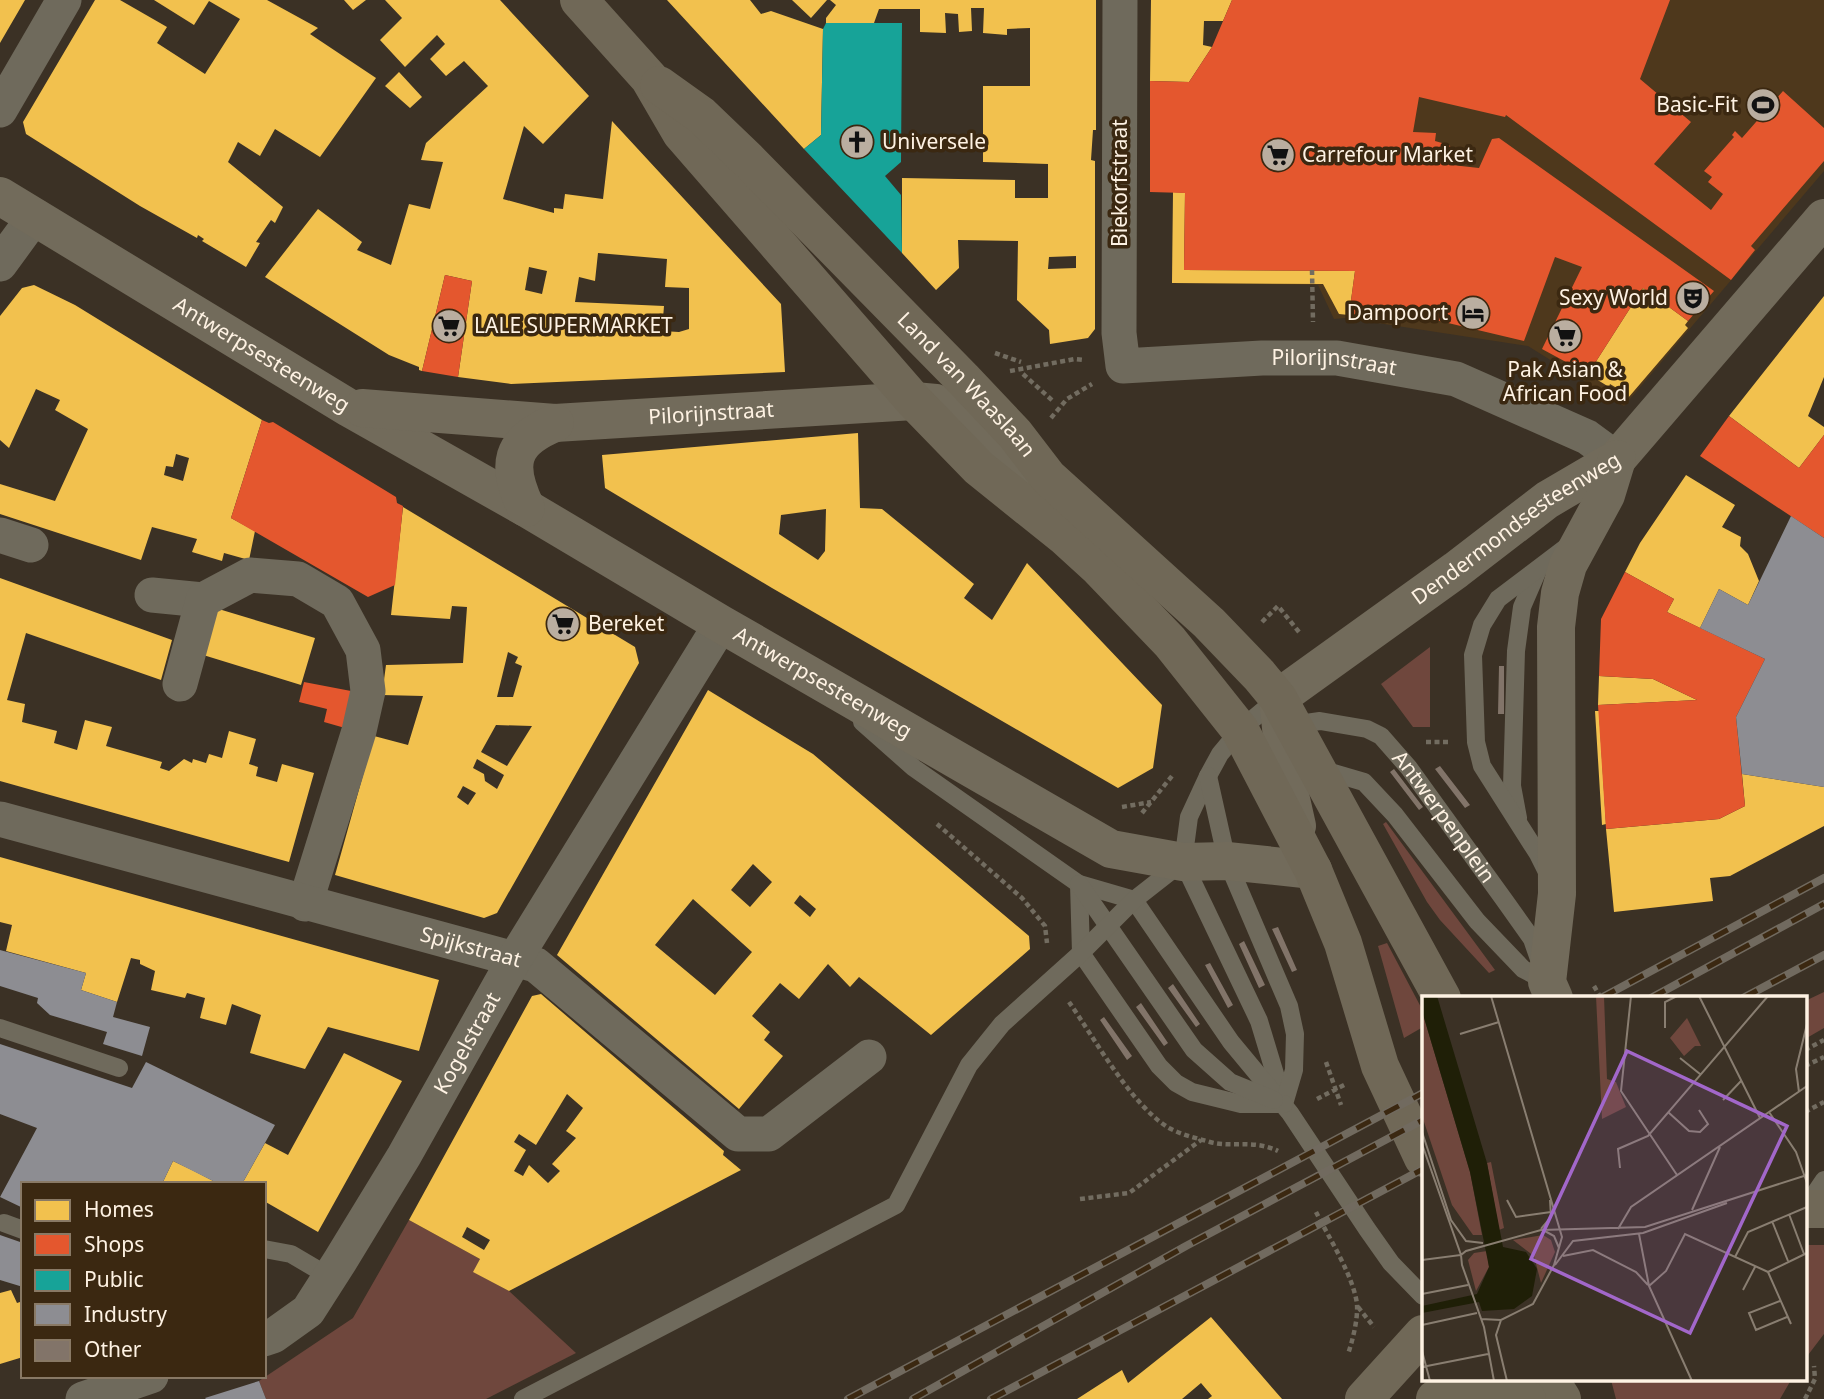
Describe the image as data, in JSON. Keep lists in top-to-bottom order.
{
  "streets": {
    "main road": [
      "Antwerpsesteenweg",
      "Pilorijnstraat",
      "Land van Waaslaan",
      "Dendermondsesteenweg"
    ],
    "street": ["Biekorfstraat", "Spijkstraat", "Kogelstraat"],
    "lane": ["Antwerpenplein"]
  },
  "crossings": [
    ["Biekorfstraat", "Pilorijnstraat"],
    ["Antwerpsesteenweg", "Pilorijnstraat"],
    ["Antwerpsesteenweg", "Kogelstraat"],
    ["Pilorijnstraat", "Land van Waaslaan"],
    ["Pilorijnstraat", "Dendermondsesteenweg"],
    ["Land van Waaslaan", "Dendermondsesteenweg"],
    ["Land van Waaslaan", "Antwerpenplein"],
    ["Dendermondsesteenweg", "Antwerpenplein"],
    ["Spijkstraat", "Kogelstraat"]
  ],
  "places": {
    "sports": ["Basic-Fit"],
    "church": ["Universele"],
    "supermarket": [
      "Carrefour Market",
      "LALE SUPERMARKET",
      "Pak Asian & African Food",
      "Bereket"
    ],
    "theatre": ["Sexy World"],
    "hotel": ["Dampoort"]
  },
  "legend": [
    "Homes",
    "Shops",
    "Public",
    "Industry",
    "Other"
  ]
}
